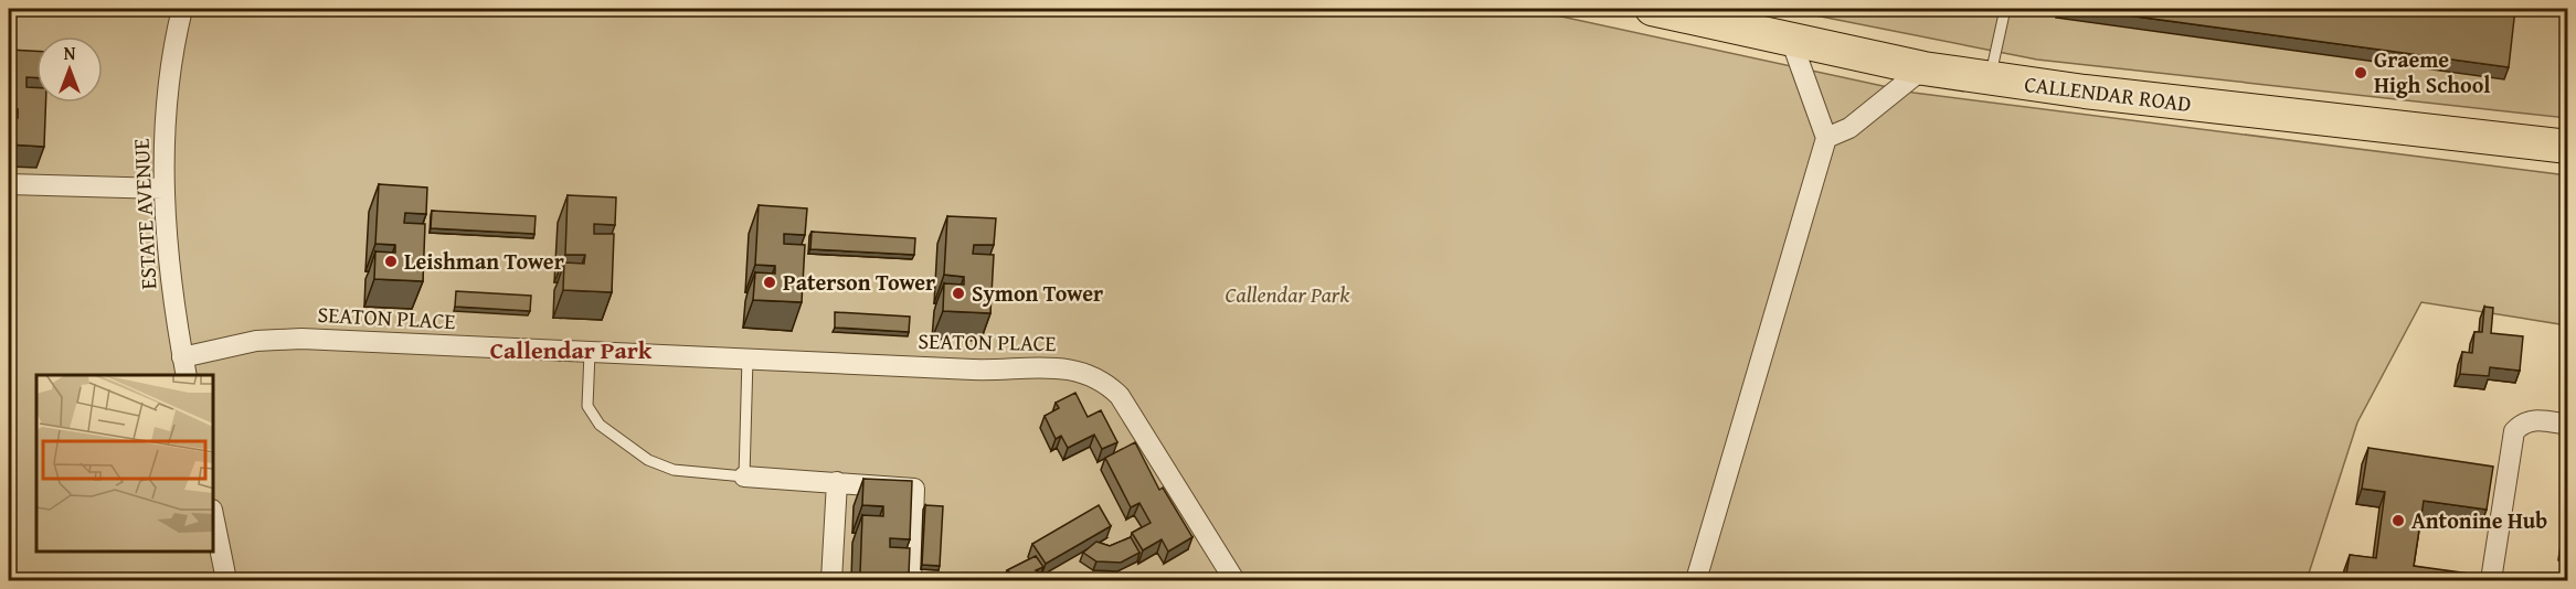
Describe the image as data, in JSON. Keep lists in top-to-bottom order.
{
  "streets": {
    "main road": ["CALLENDAR ROAD"],
    "street": ["ESTATE AVENUE", "SEATON PLACE"]
  },
  "crossings": [
    ["ESTATE AVENUE", "SEATON PLACE"]
  ],
  "districts": ["Callendar Park"],
  "parks": ["Callendar Park"],
  "places": [
    "Graeme High School",
    "Leishman Tower",
    "Paterson Tower",
    "Symon Tower",
    "Antonine Hub"
  ],
  "north": "top"
}
